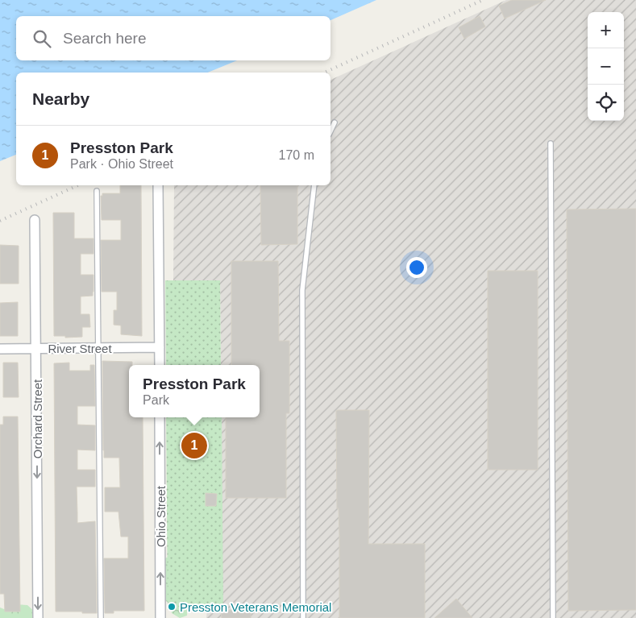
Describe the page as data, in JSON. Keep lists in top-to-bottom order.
{
  "streets": {
    "street": ["River Street", "Orchard Street", "Ohio Street"]
  },
  "crossings": [
    ["River Street", "Orchard Street"]
  ],
  "one_way": ["Orchard Street", "Ohio Street"],
  "places": ["Presston Veterans Memorial"],
  "page": {
    "map_buttons": ["+", "−"],
    "search": "Search here",
    "heading": "Nearby",
    "list": [
      {
        "mark": "1",
        "name": "Presston Park",
        "note": "Park · Ohio Street",
        "value": "170 m"
      }
    ],
    "popup": ["Presston Park", "Park"],
    "pins": "1"
  }
}
